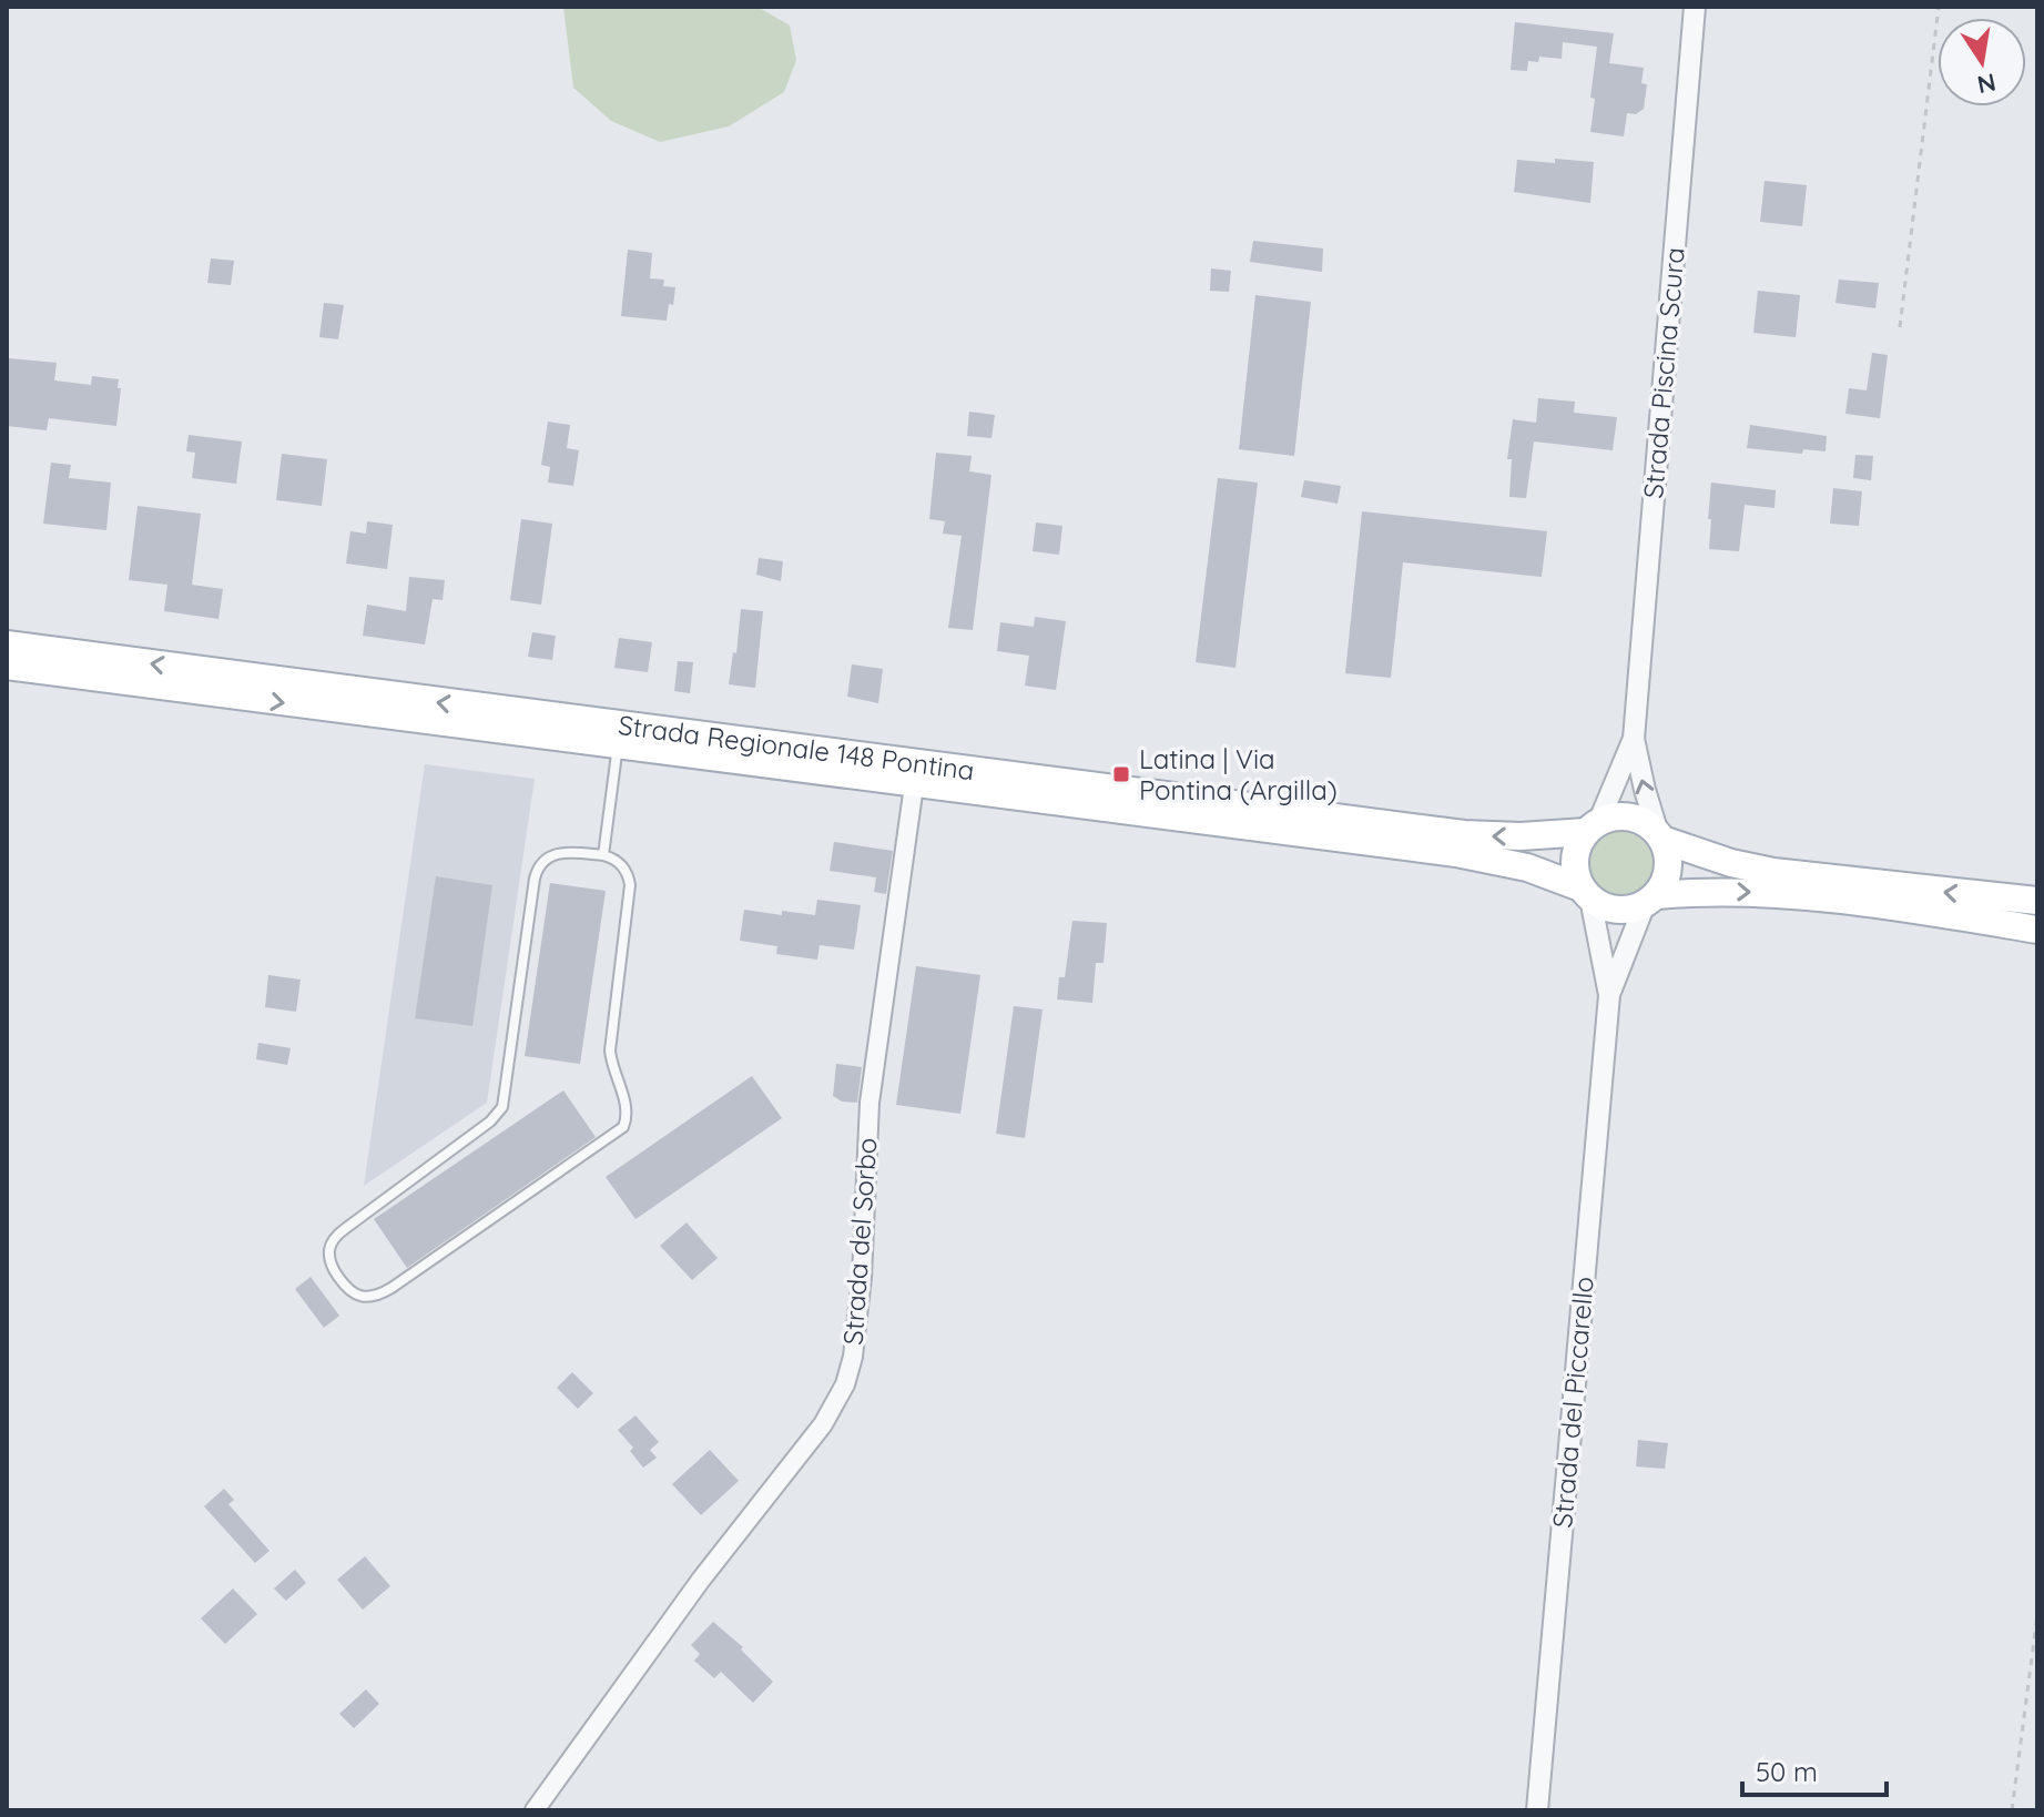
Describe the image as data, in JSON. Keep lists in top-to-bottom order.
{
  "streets": {
    "main road": ["Strada Regionale 148 Pontina"],
    "street": ["Strada Piscina Scura", "Strada del Sorbo", "Strada del Piccarello"]
  },
  "crossings": [
    ["Strada Piscina Scura", "Strada Regionale 148 Pontina"],
    ["Strada Piscina Scura", "Strada del Piccarello"],
    ["Strada Regionale 148 Pontina", "Strada del Sorbo"],
    ["Strada Regionale 148 Pontina", "Strada del Piccarello"]
  ],
  "places": {
    "transit": ["Latina | Via Pontina (Argilla)"]
  },
  "scale_bar": "50 m",
  "north": "bottom"
}
